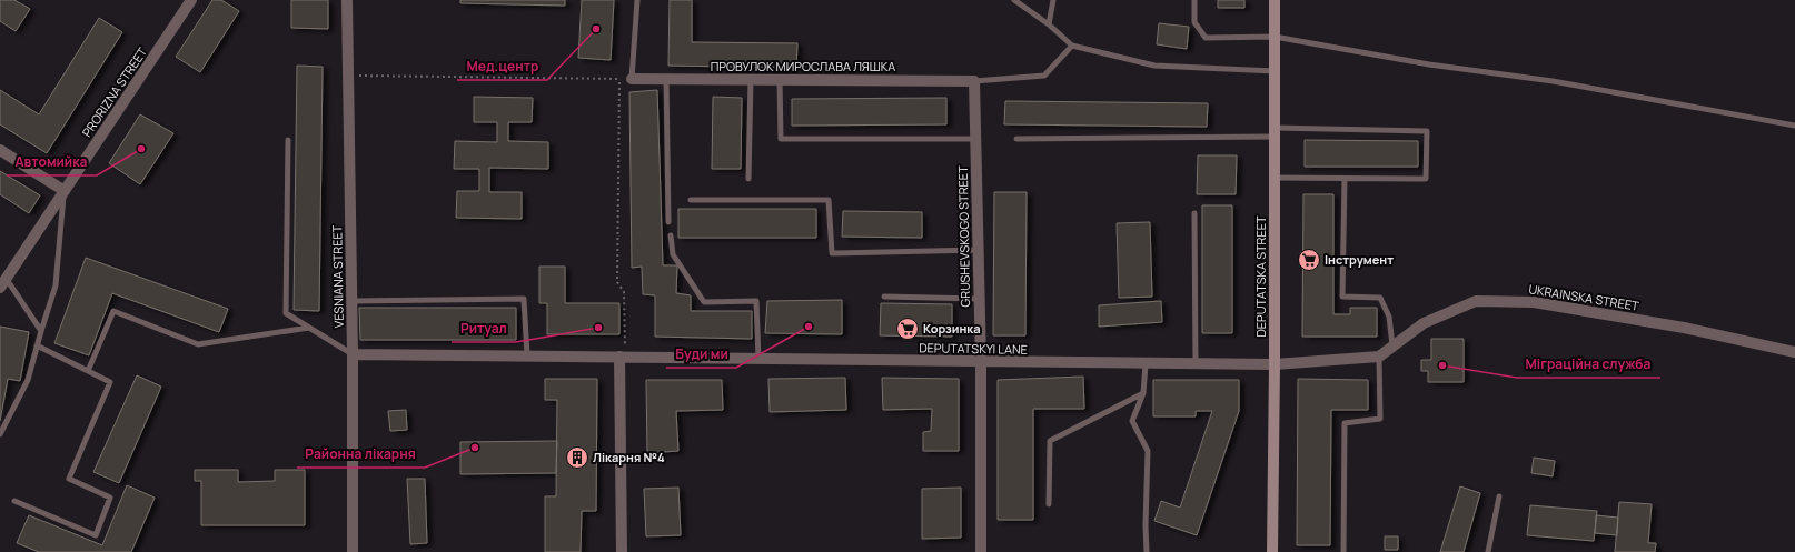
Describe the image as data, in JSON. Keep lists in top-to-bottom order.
{
  "streets": {
    "street": [
      "ПРОВУЛОК МИРОСЛАВА ЛЯШКА",
      "PRORIZNA STREET",
      "GRUSHEVSKOGO STREET",
      "VESNIANA STREET",
      "DEPUTATSKA STREET",
      "UKRAINSKA STREET",
      "DEPUTATSKYI LANE"
    ]
  },
  "crossings": [
    ["ПРОВУЛОК МИРОСЛАВА ЛЯШКА", "GRUSHEVSKOGO STREET"],
    ["GRUSHEVSKOGO STREET", "DEPUTATSKYI LANE"],
    ["VESNIANA STREET", "DEPUTATSKYI LANE"],
    ["DEPUTATSKA STREET", "DEPUTATSKYI LANE"]
  ],
  "places": {
    "other": [
      "Мед.центр",
      "Автомийка",
      "Буди ми",
      "Ритуал",
      "Міграційна служба",
      "Районна лікарня"
    ],
    "supermarket": ["Інструмент", "Корзинка"],
    "building": ["Лікарня №4"]
  }
}
